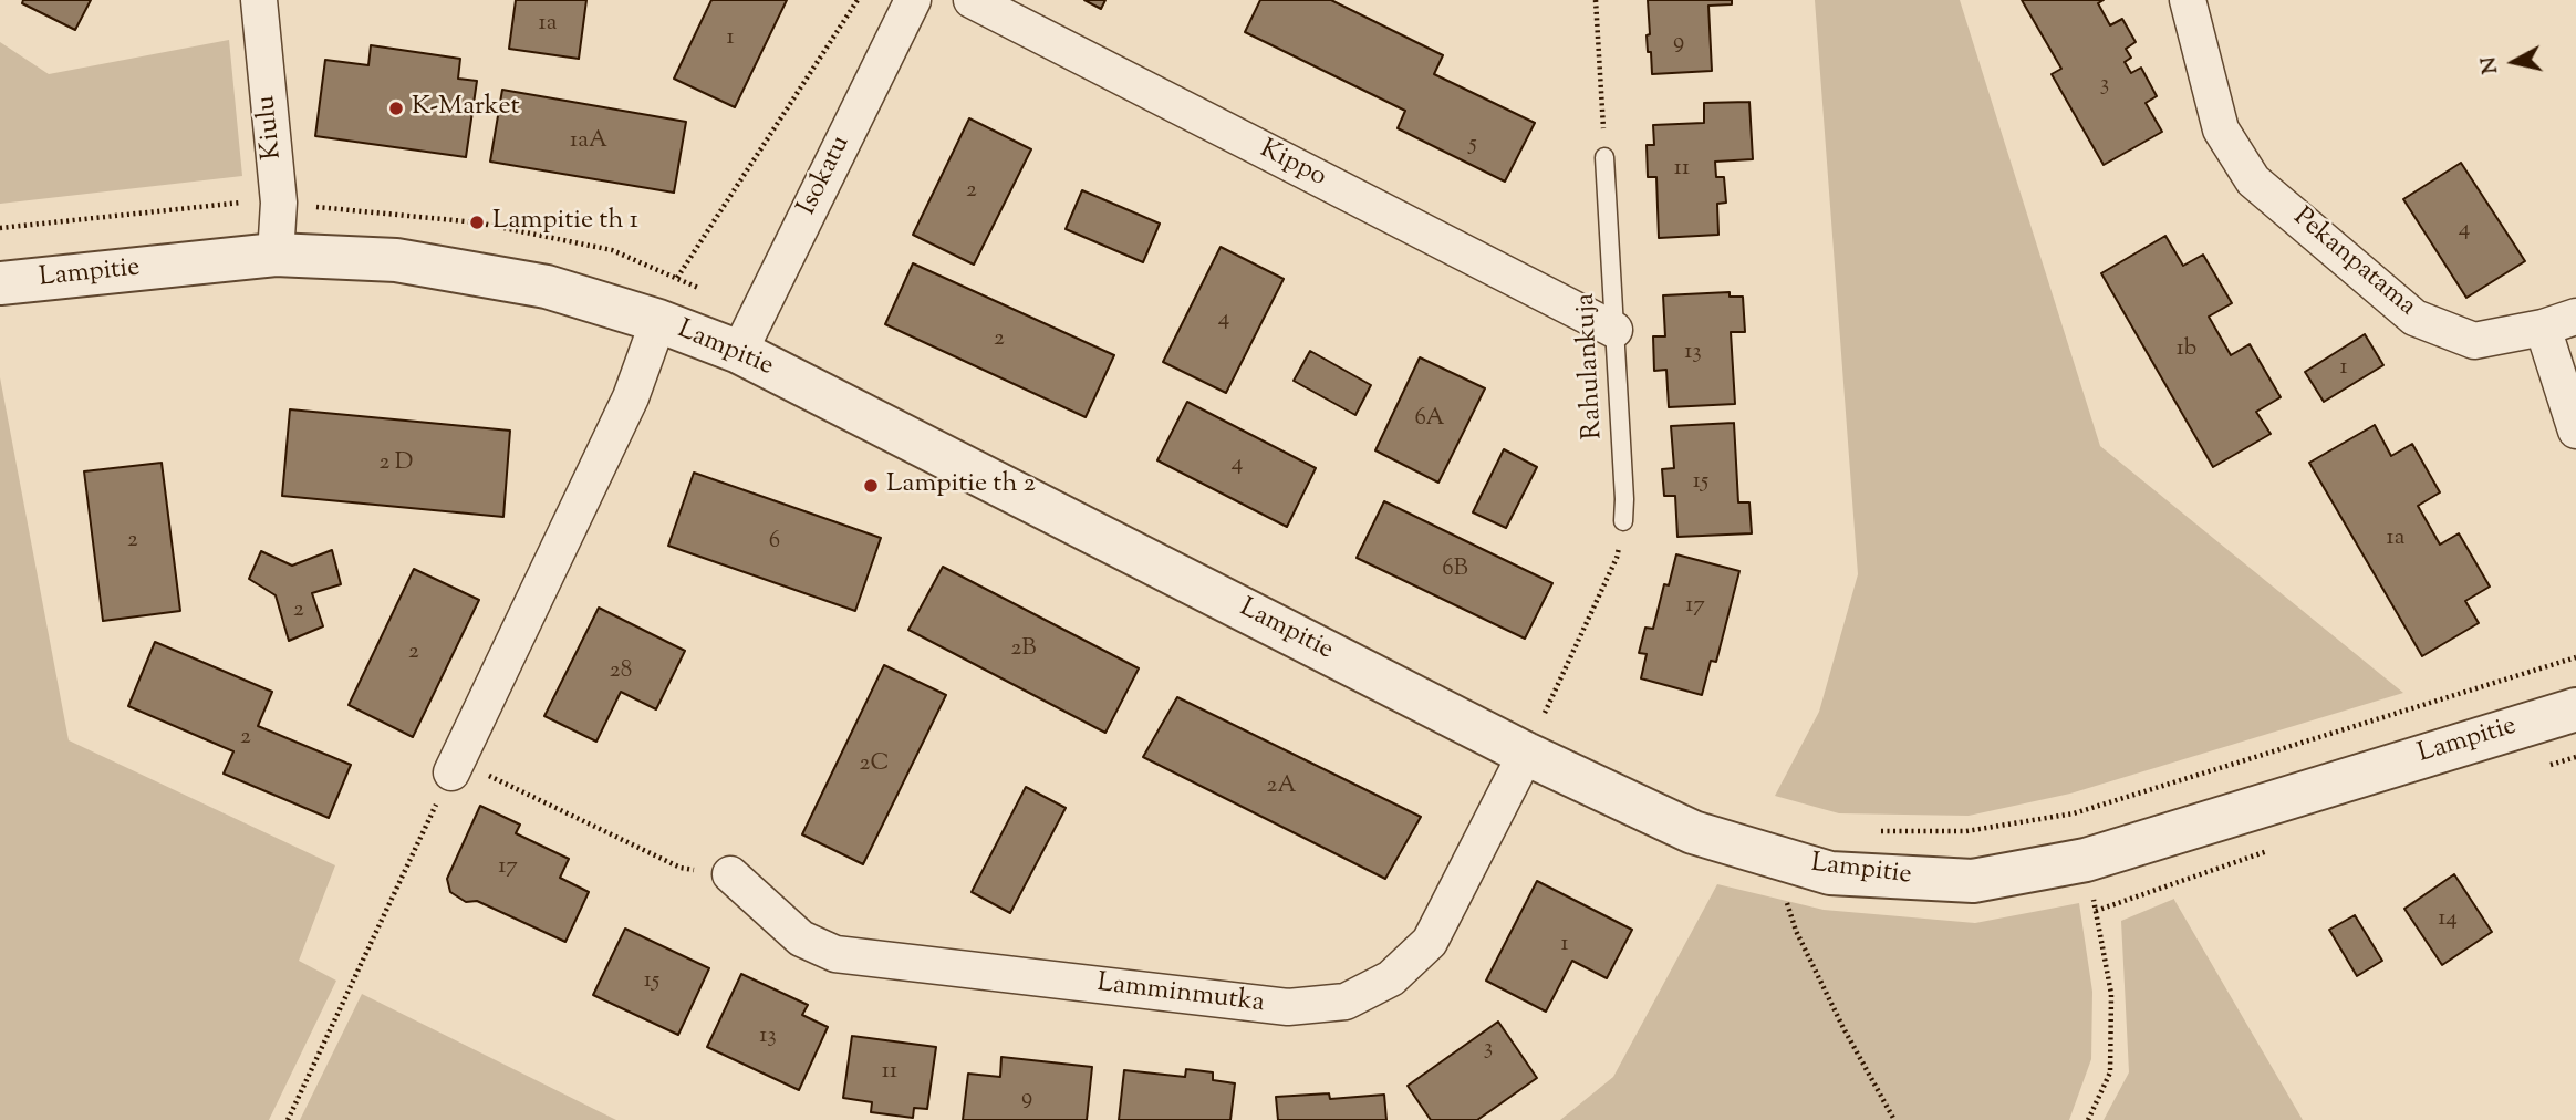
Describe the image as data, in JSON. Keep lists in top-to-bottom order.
{
  "streets": {
    "street": [
      "Kiulu",
      "Kippo",
      "Isokatu",
      "Pekanpatama",
      "Lampitie",
      "Lamminmutka"
    ],
    "lane": ["Rahulankuja"]
  },
  "crossings": [
    ["Kiulu", "Lampitie"],
    ["Kippo", "Rahulankuja"],
    ["Isokatu", "Lampitie"],
    ["Lampitie", "Lamminmutka"]
  ],
  "places": ["K-Market", "Lampitie th 1", "Lampitie th 2"],
  "house_numbers": [
    "1a",
    "1",
    "9",
    "3",
    "1aA",
    "5",
    "11",
    "2",
    "4",
    "4",
    "2",
    "1b",
    "13",
    "1",
    "6A",
    "2 D",
    "4",
    "15",
    "1a",
    "2",
    "6",
    "6B",
    "17",
    "2",
    "2B",
    "2",
    "28",
    "2",
    "2C",
    "2A",
    "17",
    "14",
    "1",
    "15",
    "13",
    "3",
    "11",
    "9"
  ],
  "north": "left"
}
